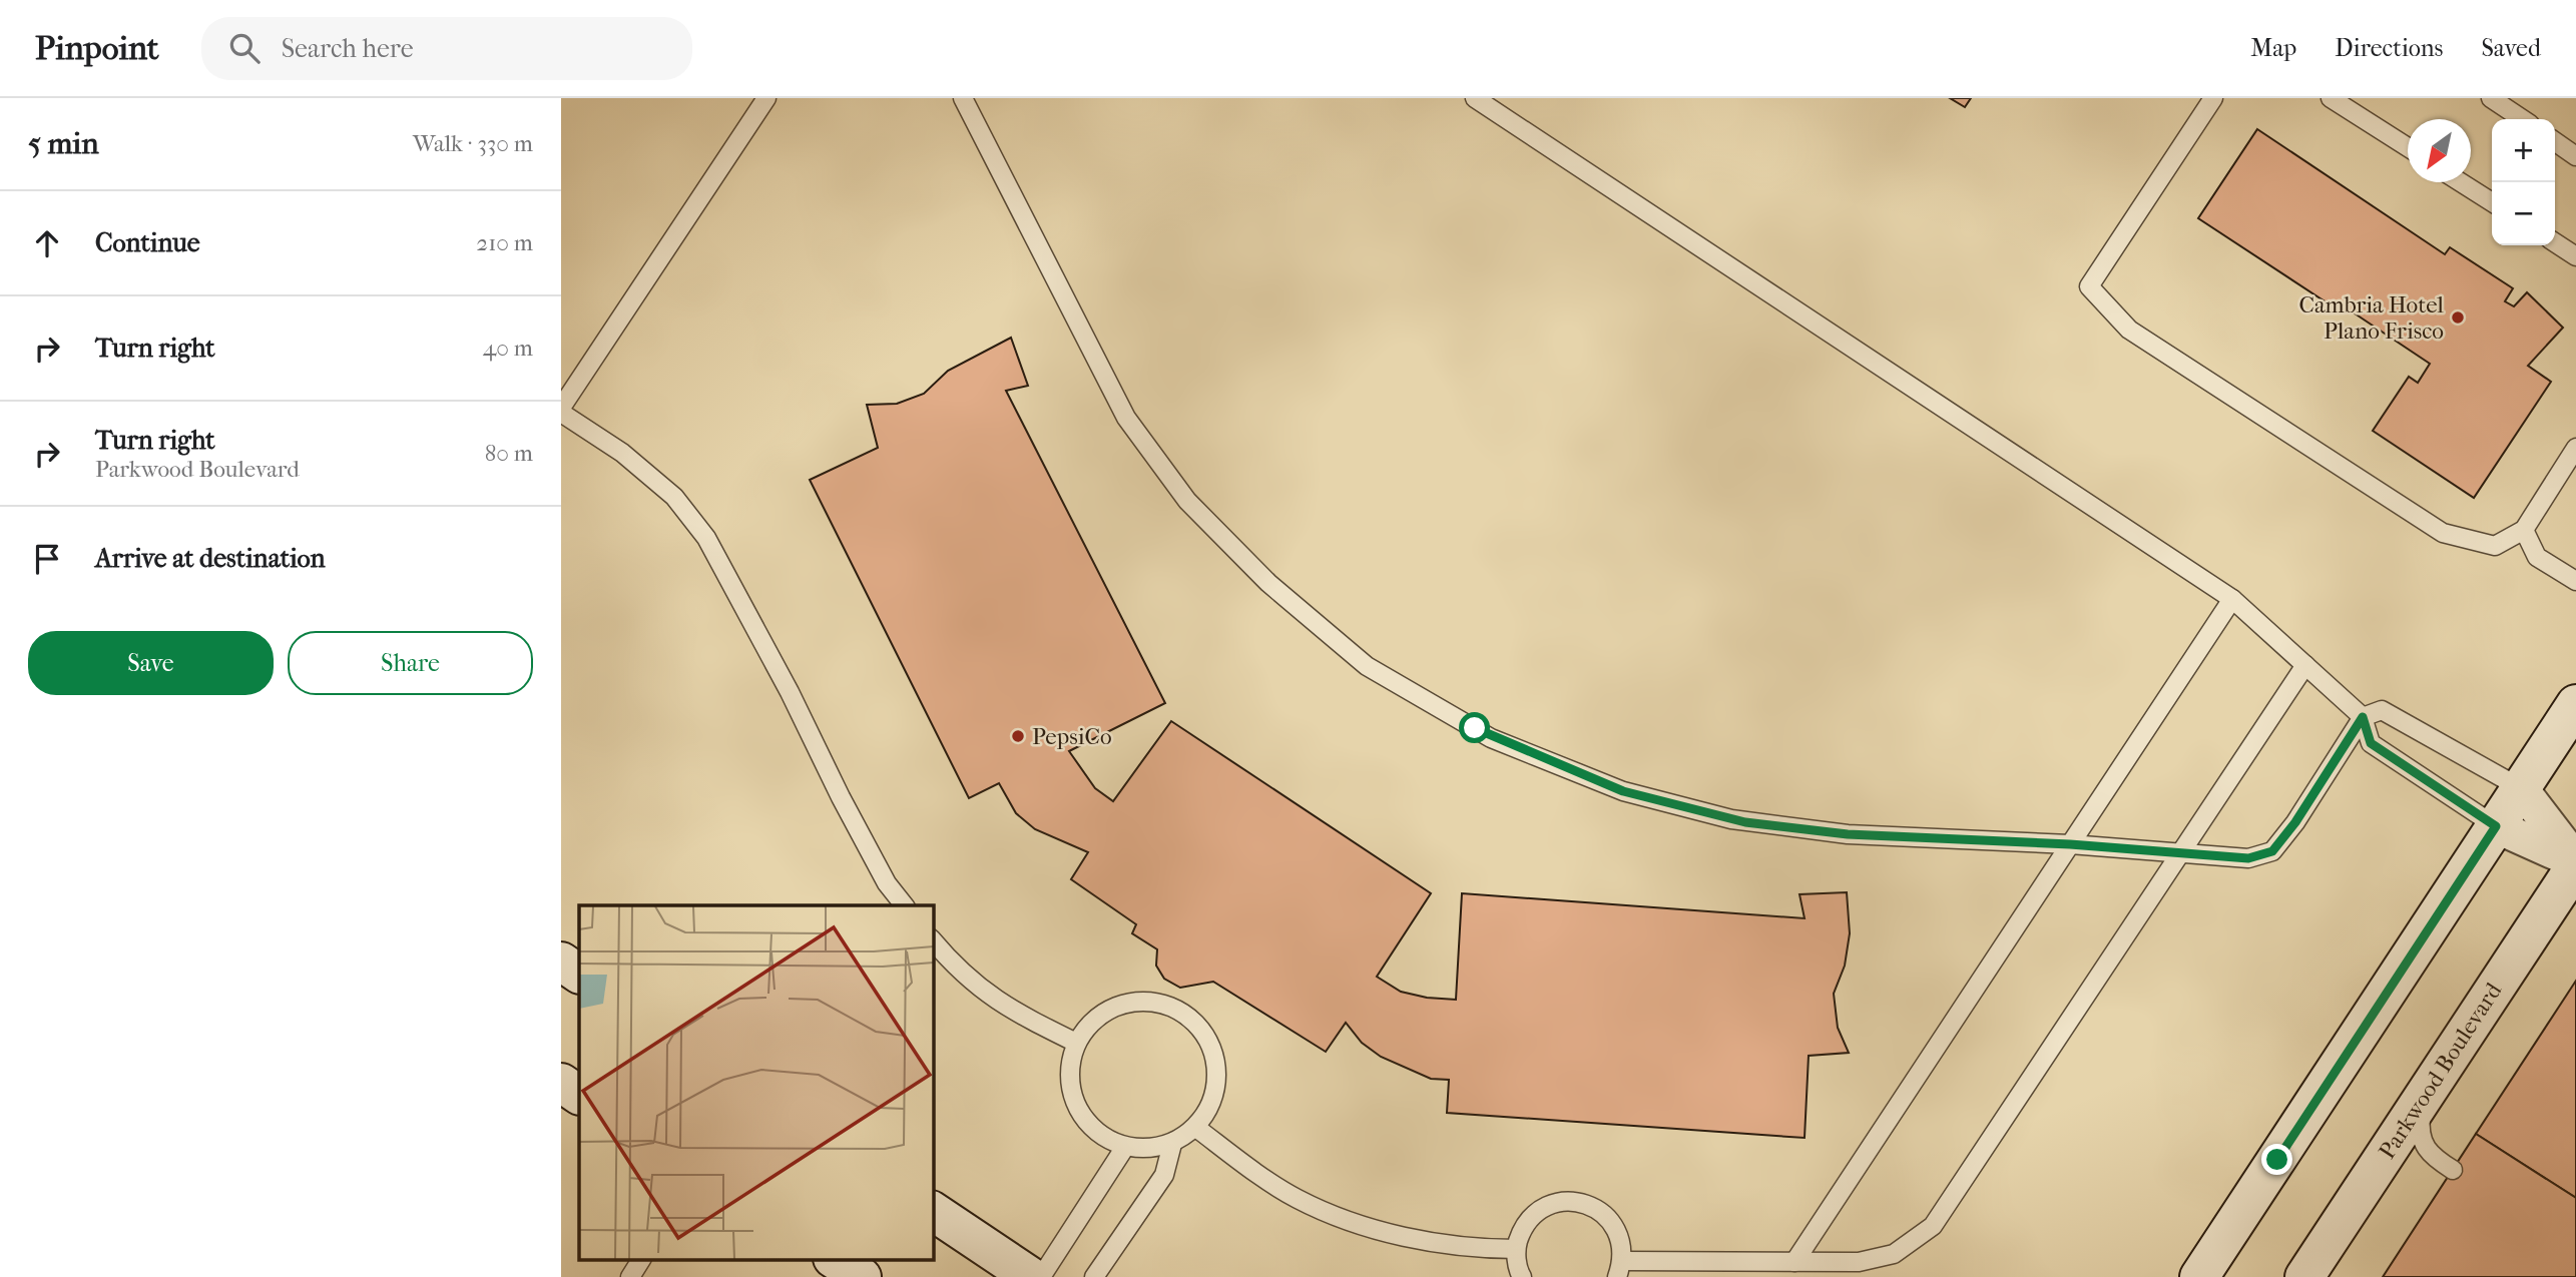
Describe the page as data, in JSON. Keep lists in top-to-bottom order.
{
  "streets": {
    "main road": ["Parkwood Boulevard"]
  },
  "places": ["Cambria Hotel Plano Frisco", "PepsiCo"],
  "north": "bottom left",
  "page": {
    "header": "Pinpoint",
    "search": "Search here",
    "nav": ["Map", "Directions", "Saved"],
    "heading": ["5 min", "Walk · 330 m"],
    "map_buttons": ["+", "−"],
    "list": [
      ["Continue", "210 m"],
      ["Turn right", "40 m"],
      ["Turn right", "Parkwood Boulevard", "80 m"],
      "Arrive at destination"
    ],
    "buttons": ["Save", "Share"]
  }
}
